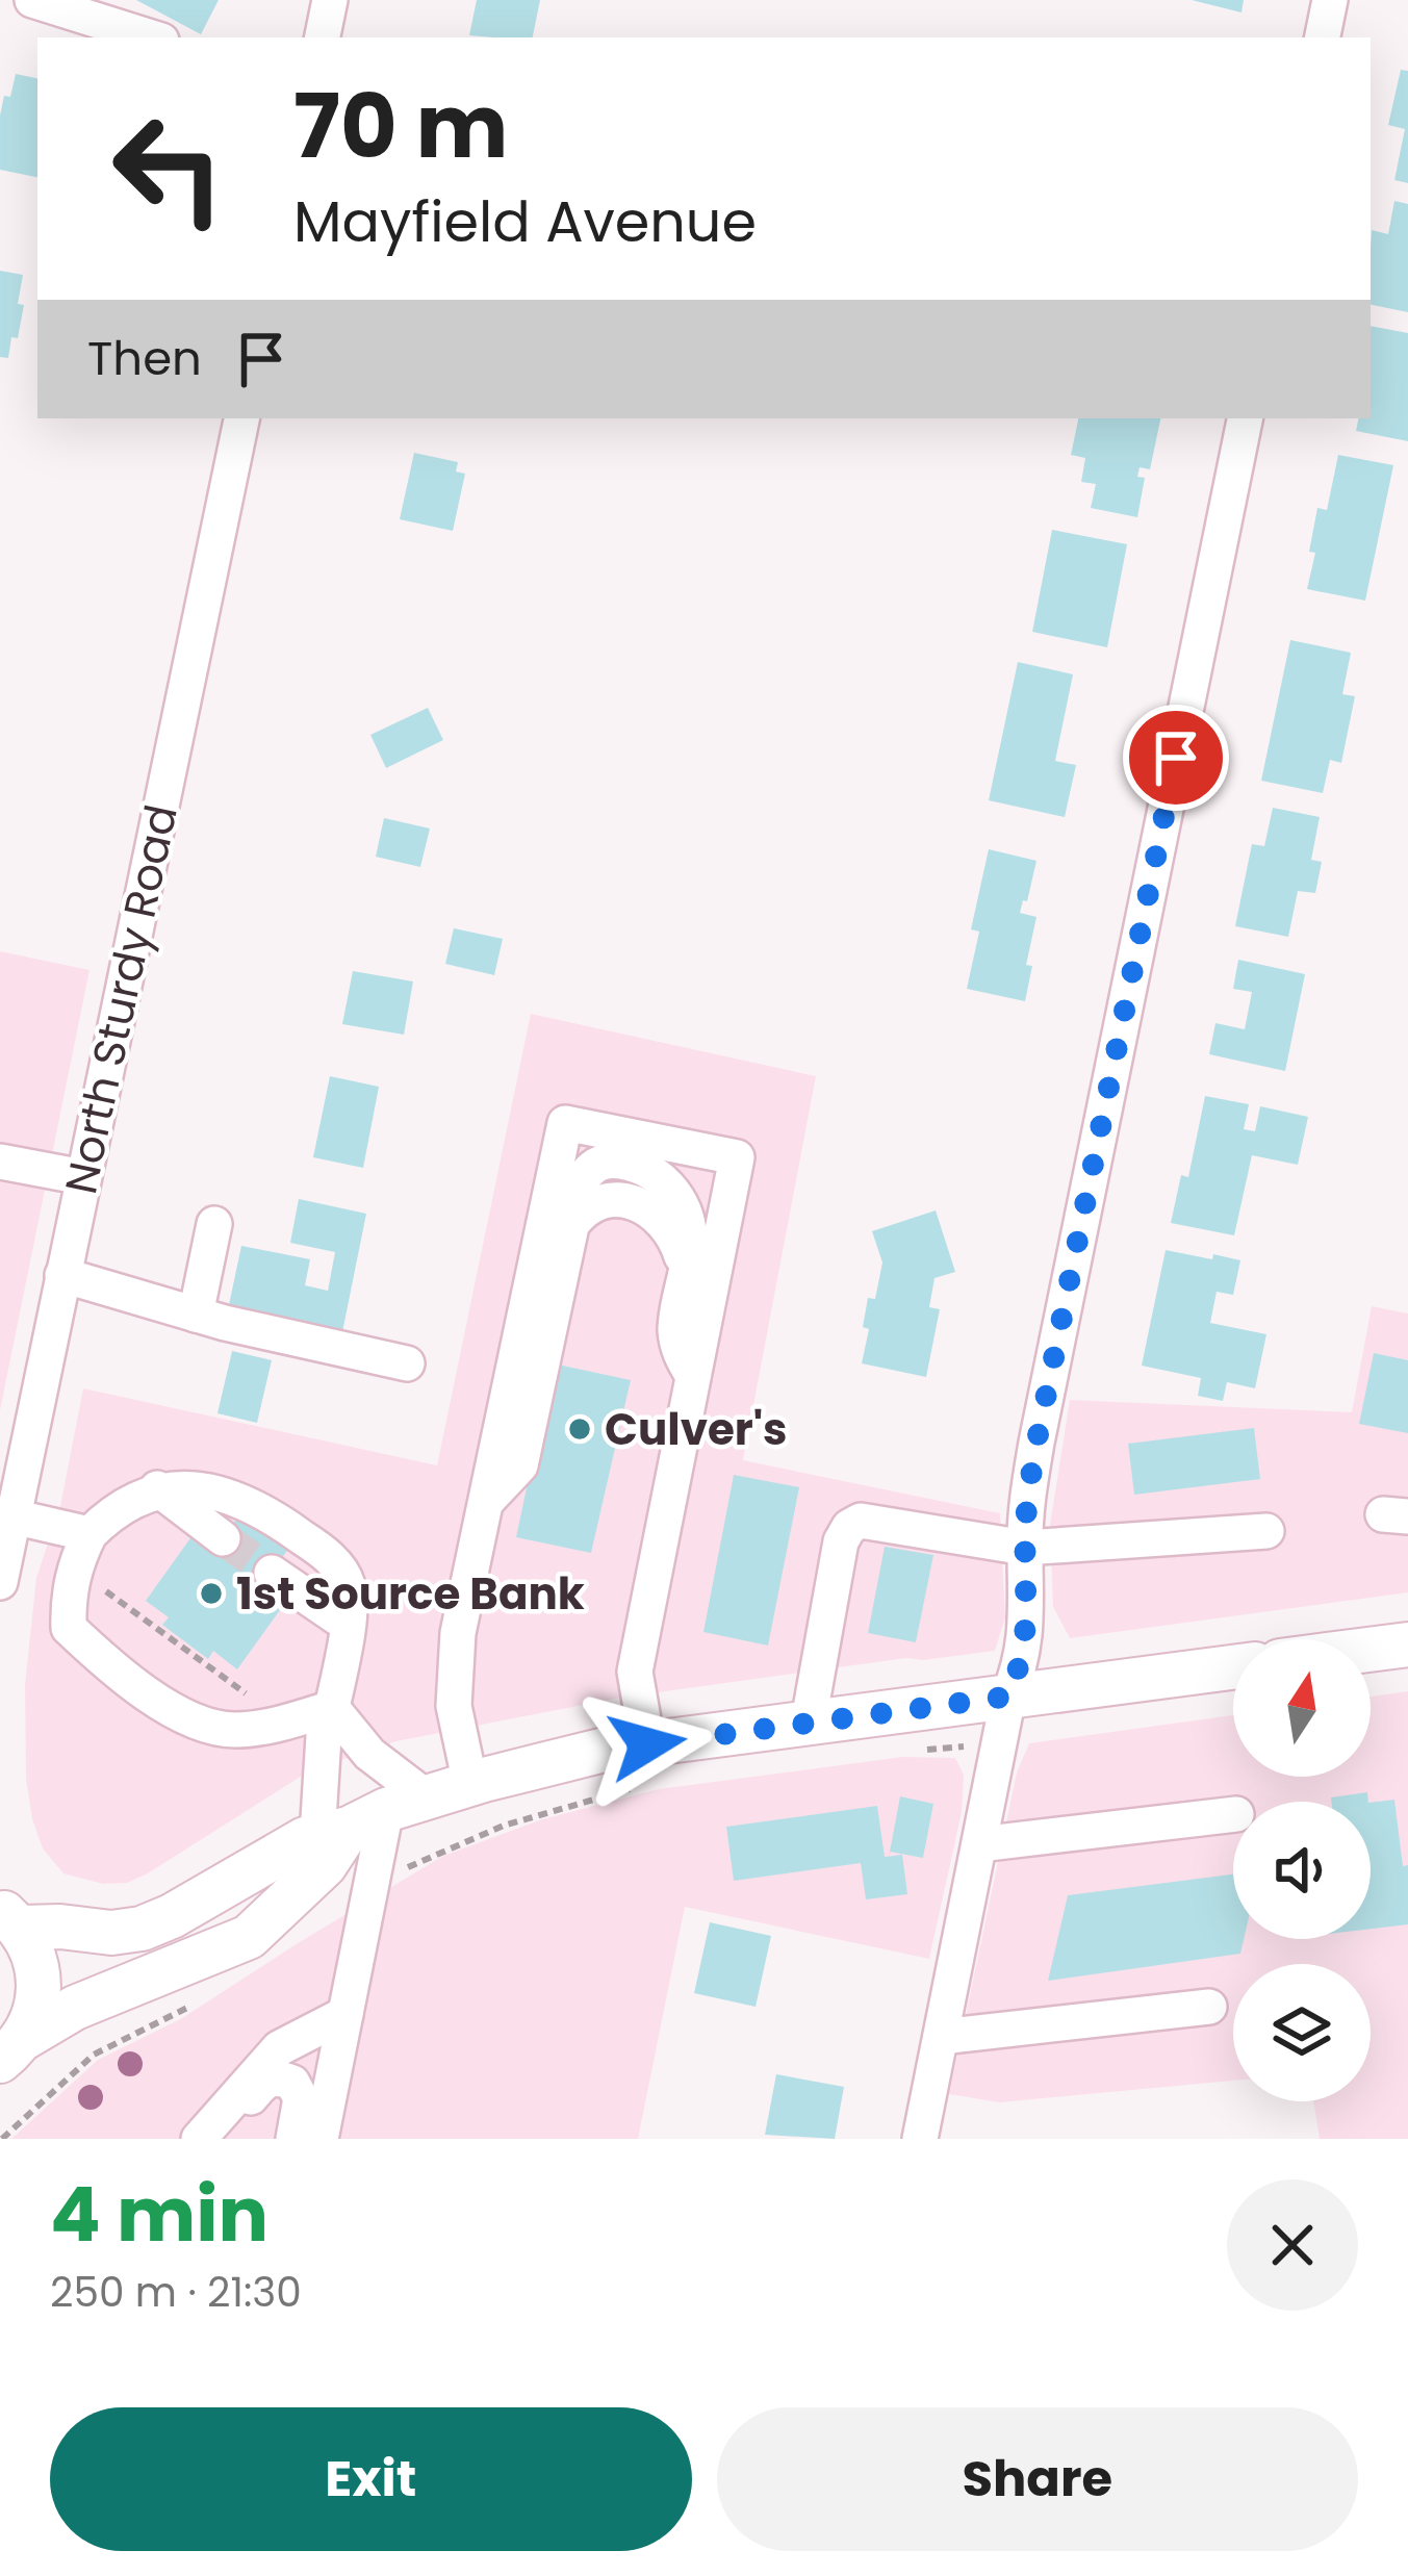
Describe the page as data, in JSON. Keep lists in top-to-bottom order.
{
  "streets": {
    "street": ["North Sturdy Road"]
  },
  "places": ["Culver's", "1st Source Bank"],
  "north": "top",
  "page": {
    "turn": ["70 m", "Mayfield Avenue"],
    "then": "Then",
    "heading": ["4 min", "250 m · 21:30"],
    "buttons": ["Exit", "Share"]
  }
}
